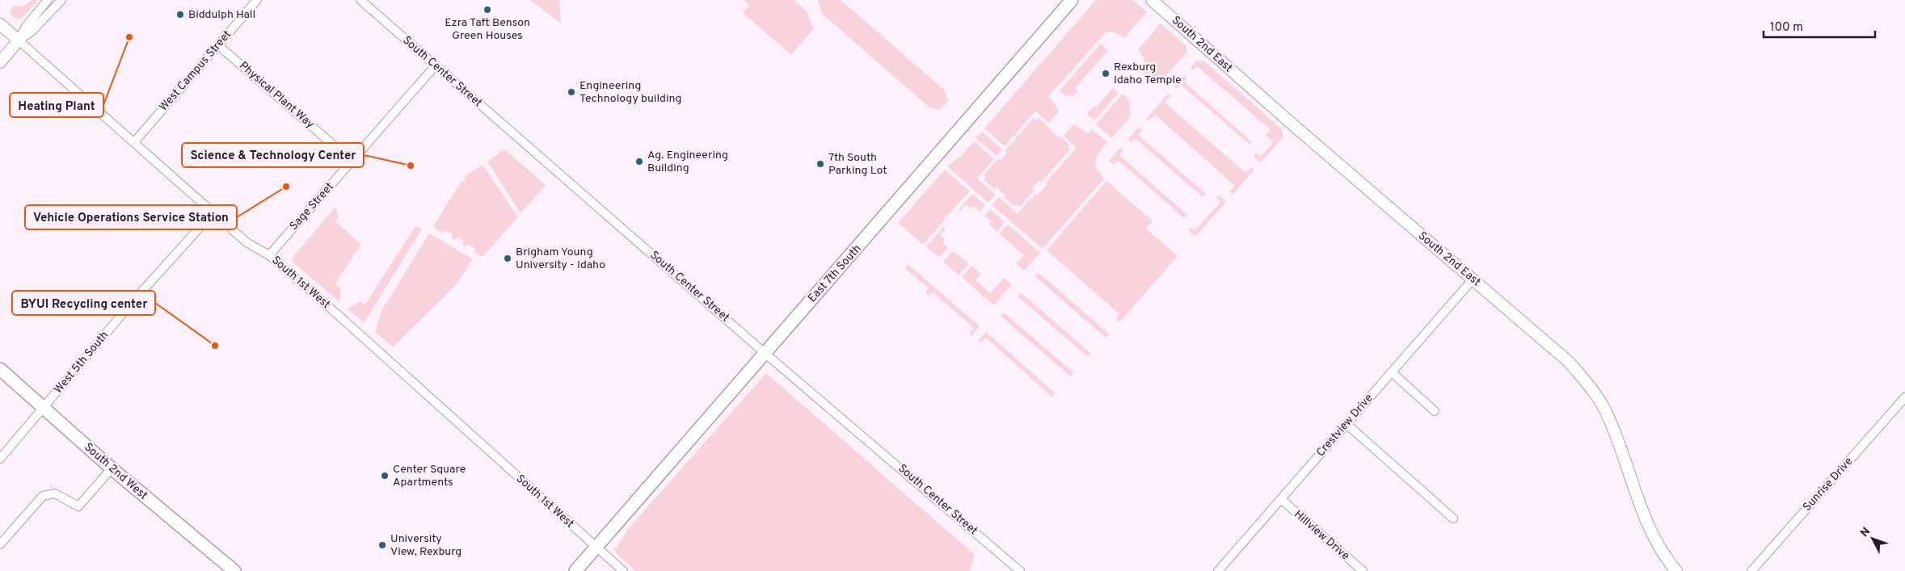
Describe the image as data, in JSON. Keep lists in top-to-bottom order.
{
  "streets": {
    "main road": ["East 7th South", "South 2nd West"],
    "street": [
      "South 2nd East",
      "West Campus Street",
      "South Center Street",
      "Physical Plant Way",
      "Sage Street",
      "South 1st West",
      "West 5th South",
      "Crestview Drive",
      "Sunrise Drive",
      "Hillview Drive"
    ]
  },
  "crossings": [
    ["South 2nd East", "Crestview Drive"],
    ["West Campus Street", "Physical Plant Way"],
    ["West Campus Street", "South 1st West"],
    ["South Center Street", "Sage Street"],
    ["South Center Street", "East 7th South"],
    ["Physical Plant Way", "Sage Street"],
    ["Sage Street", "South 1st West"],
    ["East 7th South", "South 1st West"],
    ["South 1st West", "West 5th South"],
    ["West 5th South", "South 2nd West"],
    ["Crestview Drive", "Hillview Drive"]
  ],
  "places": [
    "Ezra Taft Benson Green Houses",
    "Biddulph Hall",
    "Heating Plant",
    "Rexburg Idaho Temple",
    "Engineering Technology building",
    "Ag. Engineering Building",
    "7th South Parking Lot",
    "Science & Technology Center",
    "Vehicle Operations Service Station",
    "Brigham Young University - Idaho",
    "BYUI Recycling center",
    "Center Square Apartments",
    "University View, Rexburg"
  ],
  "scale_bar": "100 m",
  "north": "top left"
}
